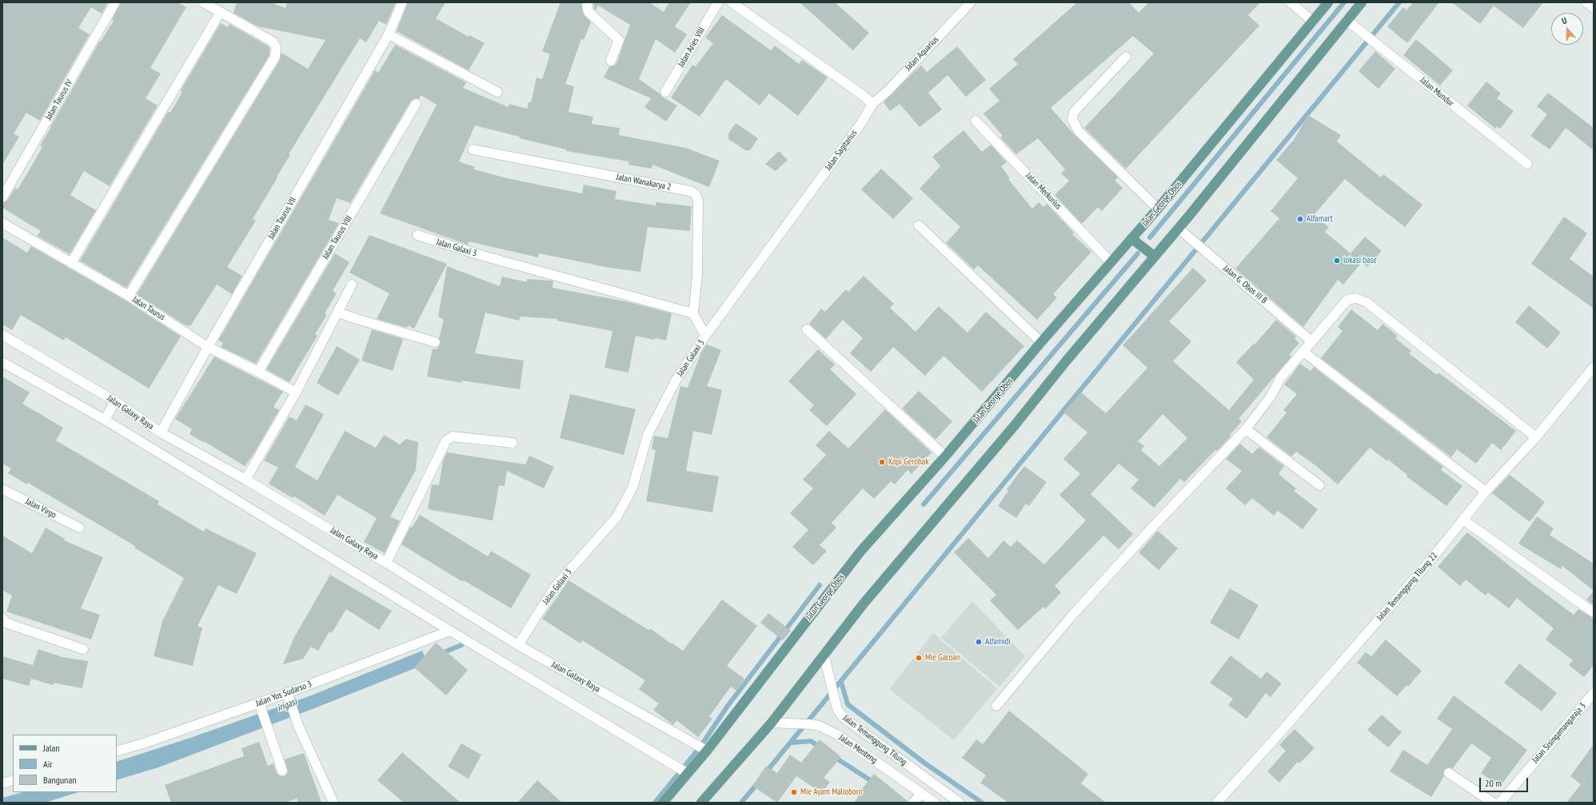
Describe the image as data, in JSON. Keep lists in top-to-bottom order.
{
  "streets": {
    "main road": ["Jalan George Obos"],
    "street": [
      "Jalan Aries VIII",
      "Jalan Aquarius",
      "Jalan Mundur",
      "Jalan Taurus IV",
      "Jalan Sagitarius",
      "Jalan Wanakarya 2",
      "Jalan Merkurius",
      "Jalan Taurus VII",
      "Jalan Taurus VIII",
      "Jalan Galaxi 3",
      "Jalan G. Obos III B",
      "Jalan Taurus",
      "Jalan Galaxy Raya",
      "Jalan Virgo",
      "Jalan Temanggung Tilung 22",
      "Jalan Yos Sudarso 3",
      "Jalan Sisingamangaraja 3",
      "Jalan Temanggung Tilung",
      "Jalan Menteng"
    ]
  },
  "crossings": [
    ["Jalan Aquarius", "Jalan Sagitarius"],
    ["Jalan Sagitarius", "Jalan Galaxi 3"],
    ["Jalan Wanakarya 2", "Jalan Galaxi 3"],
    ["Jalan Merkurius", "Jalan George Obos"],
    ["Jalan George Obos", "Jalan Galaxy Raya"],
    ["Jalan Taurus VII", "Jalan Taurus"],
    ["Jalan Taurus VII", "Jalan Galaxy Raya"],
    ["Jalan Taurus VIII", "Jalan Taurus"],
    ["Jalan Galaxi 3", "Jalan Galaxy Raya"],
    ["Jalan Galaxy Raya", "Jalan Yos Sudarso 3"]
  ],
  "water": ["irigasi"],
  "places": [
    "Alfamart",
    "lokasi base",
    "Kopi Gerobak",
    "Alfamidi",
    "Mie Gacoan",
    "Mie Ayam Malioboro"
  ],
  "legend": ["Jalan", "Air", "Bangunan"],
  "scale_bar": "20 m",
  "north": "top"
}
